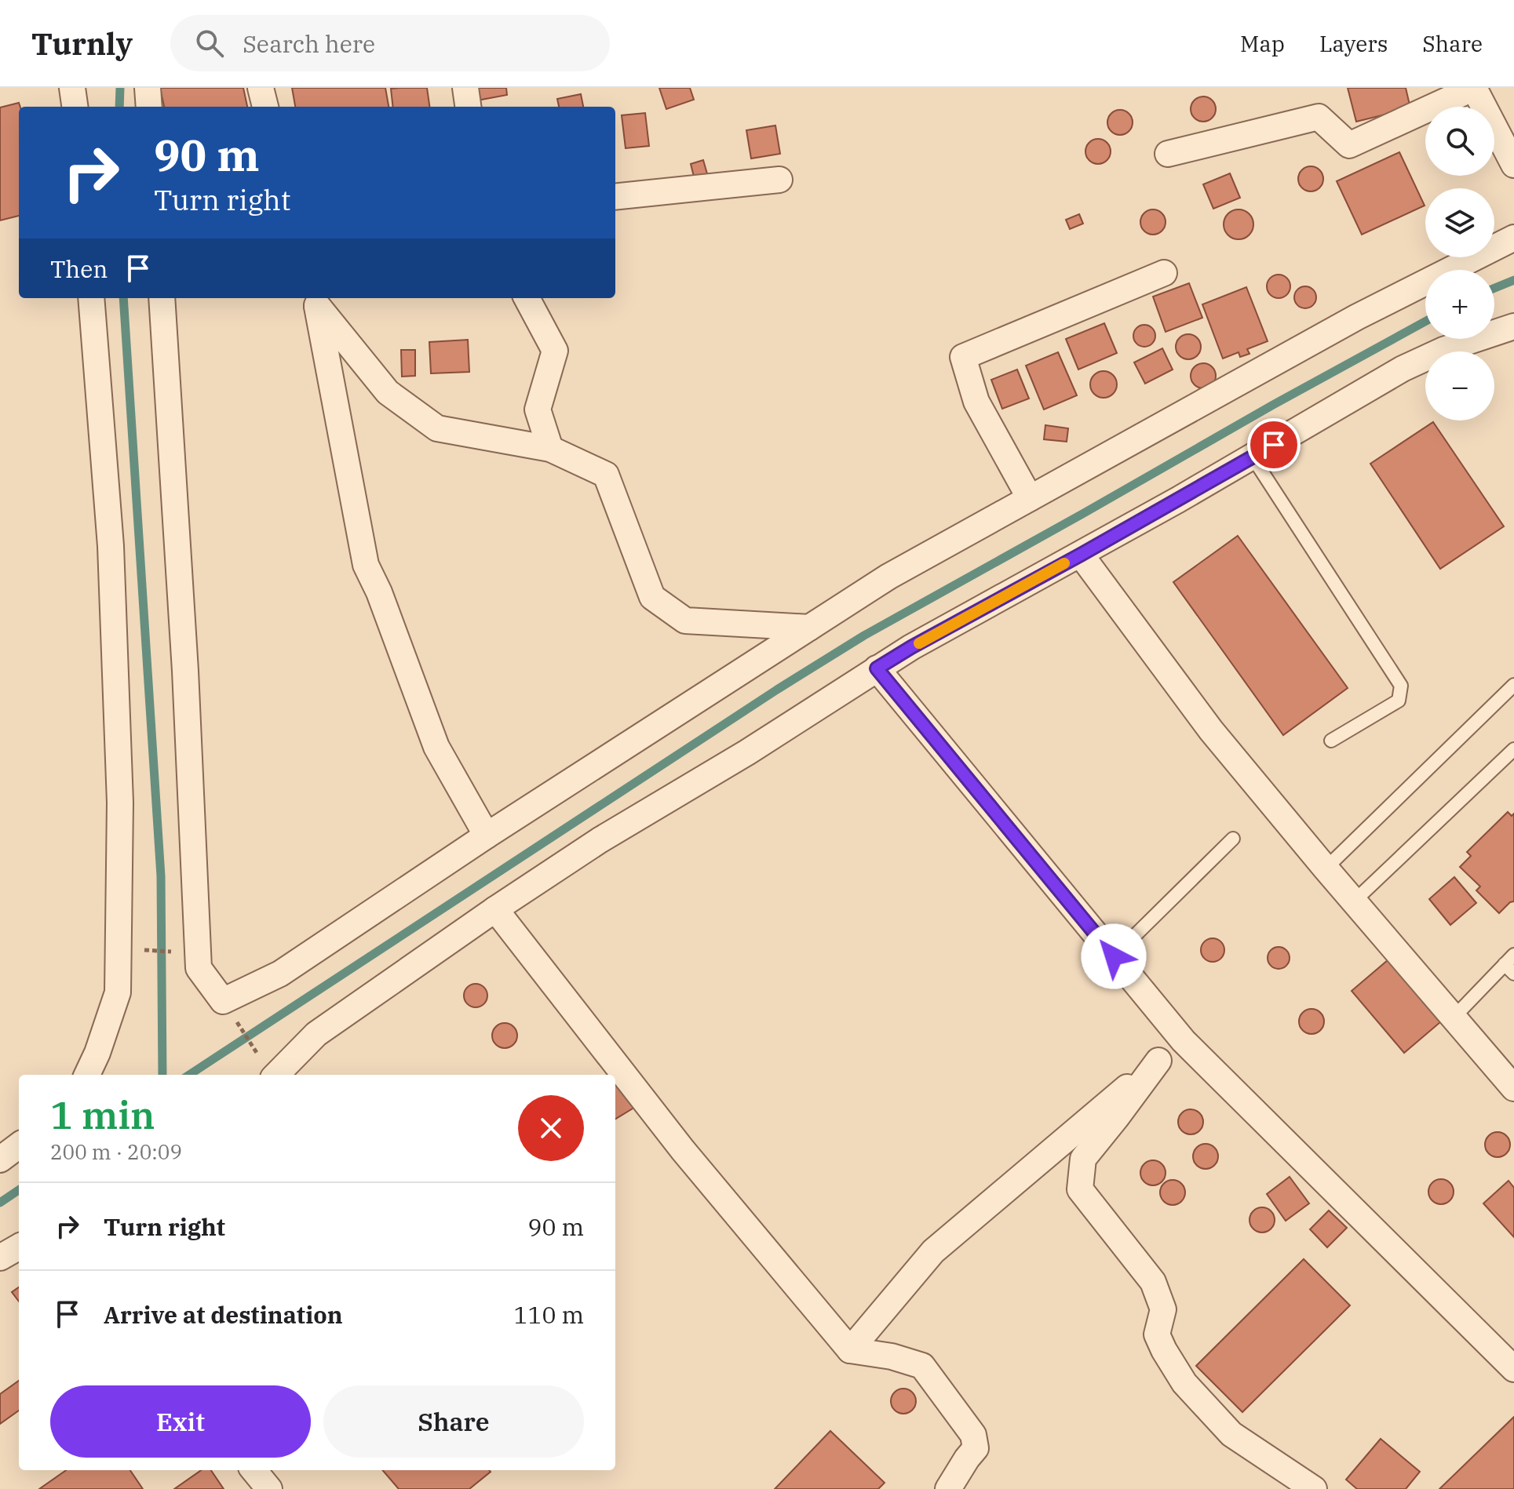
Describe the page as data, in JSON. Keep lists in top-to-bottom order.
{
  "page": {
    "header": "Turnly",
    "search": "Search here",
    "nav": ["Map", "Layers", "Share"],
    "map_buttons": ["+", "−"],
    "turn": ["90 m", "Turn right"],
    "then": "Then",
    "heading": ["1 min", "200 m · 20:09"],
    "list": [
      {
        "name": "Turn right",
        "value": "90 m"
      },
      {
        "name": "Arrive at destination",
        "value": "110 m"
      }
    ],
    "buttons": ["Exit", "Share"]
  }
}
